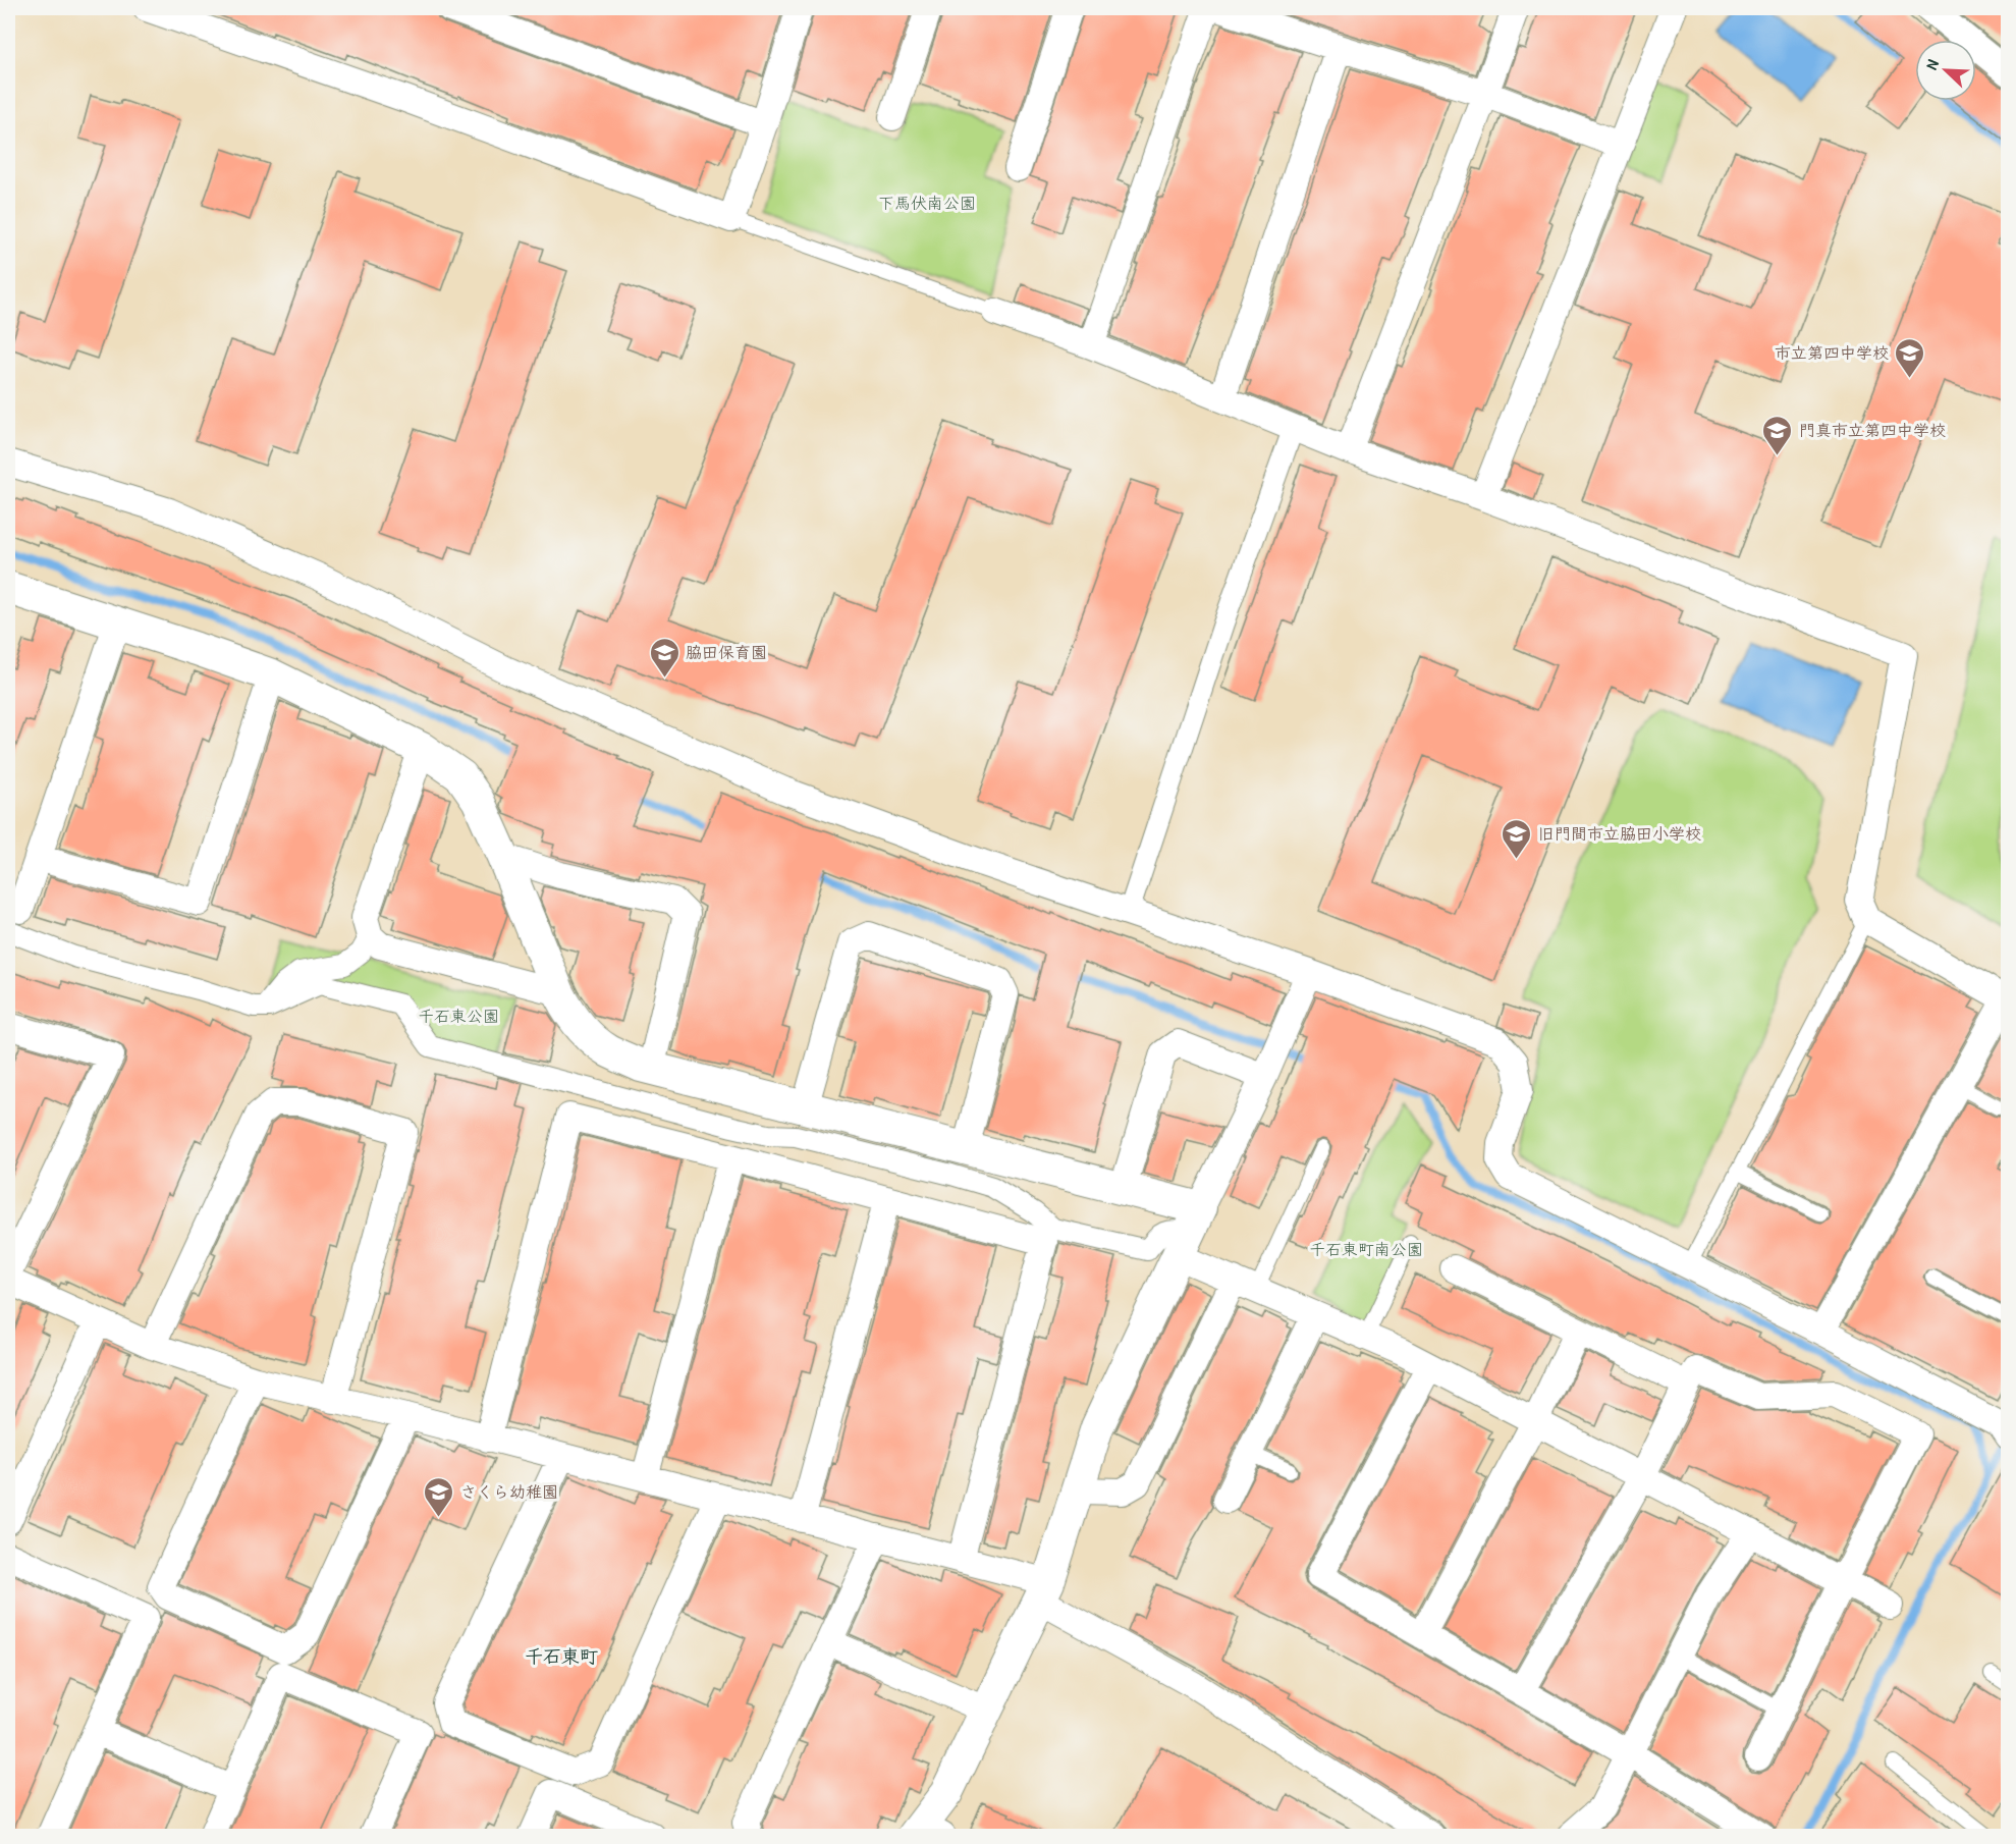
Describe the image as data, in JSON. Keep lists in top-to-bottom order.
{
  "districts": ["千石東町"],
  "parks": ["下馬伏南公園", "千石東公園", "千石東町南公園"],
  "places": {
    "school or university": [
      "市立第四中学校",
      "門真市立第四中学校",
      "脇田保育園",
      "旧門間市立脇田小学校",
      "さくら幼稚園"
    ]
  },
  "north": "top left"
}
